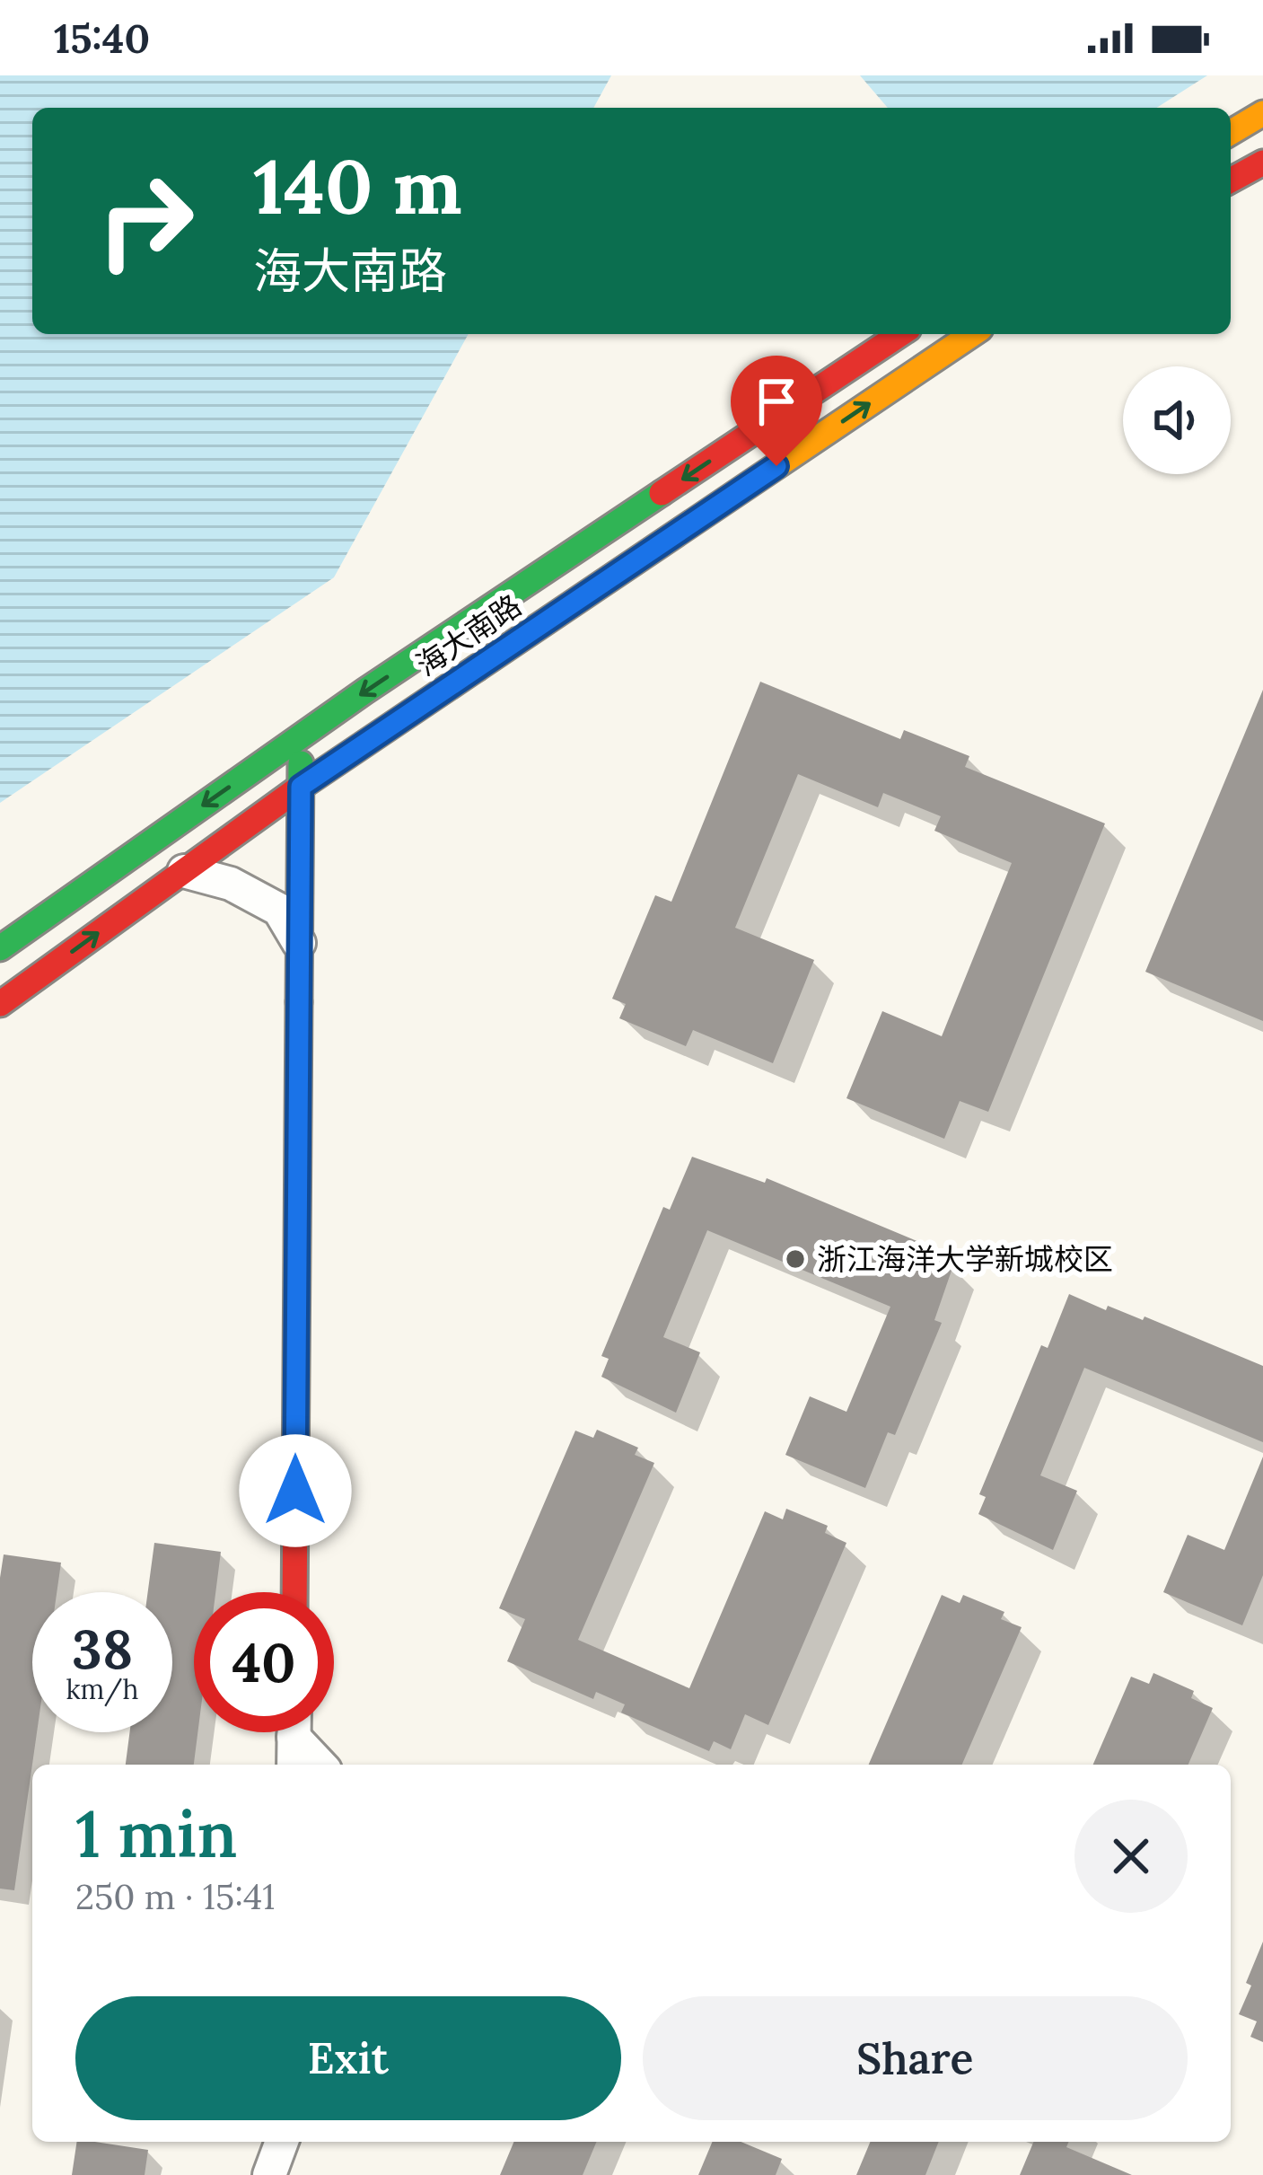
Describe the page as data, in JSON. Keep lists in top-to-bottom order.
{
  "streets": {
    "street": ["海大南路"]
  },
  "places": ["浙江海洋大学新城校区"],
  "page": {
    "status": "15:40",
    "turn": ["140 m", "海大南路"],
    "speed": "38 km/h",
    "limit": "40",
    "heading": ["1 min", "250 m · 15:41"],
    "buttons": ["Exit", "Share"]
  }
}
